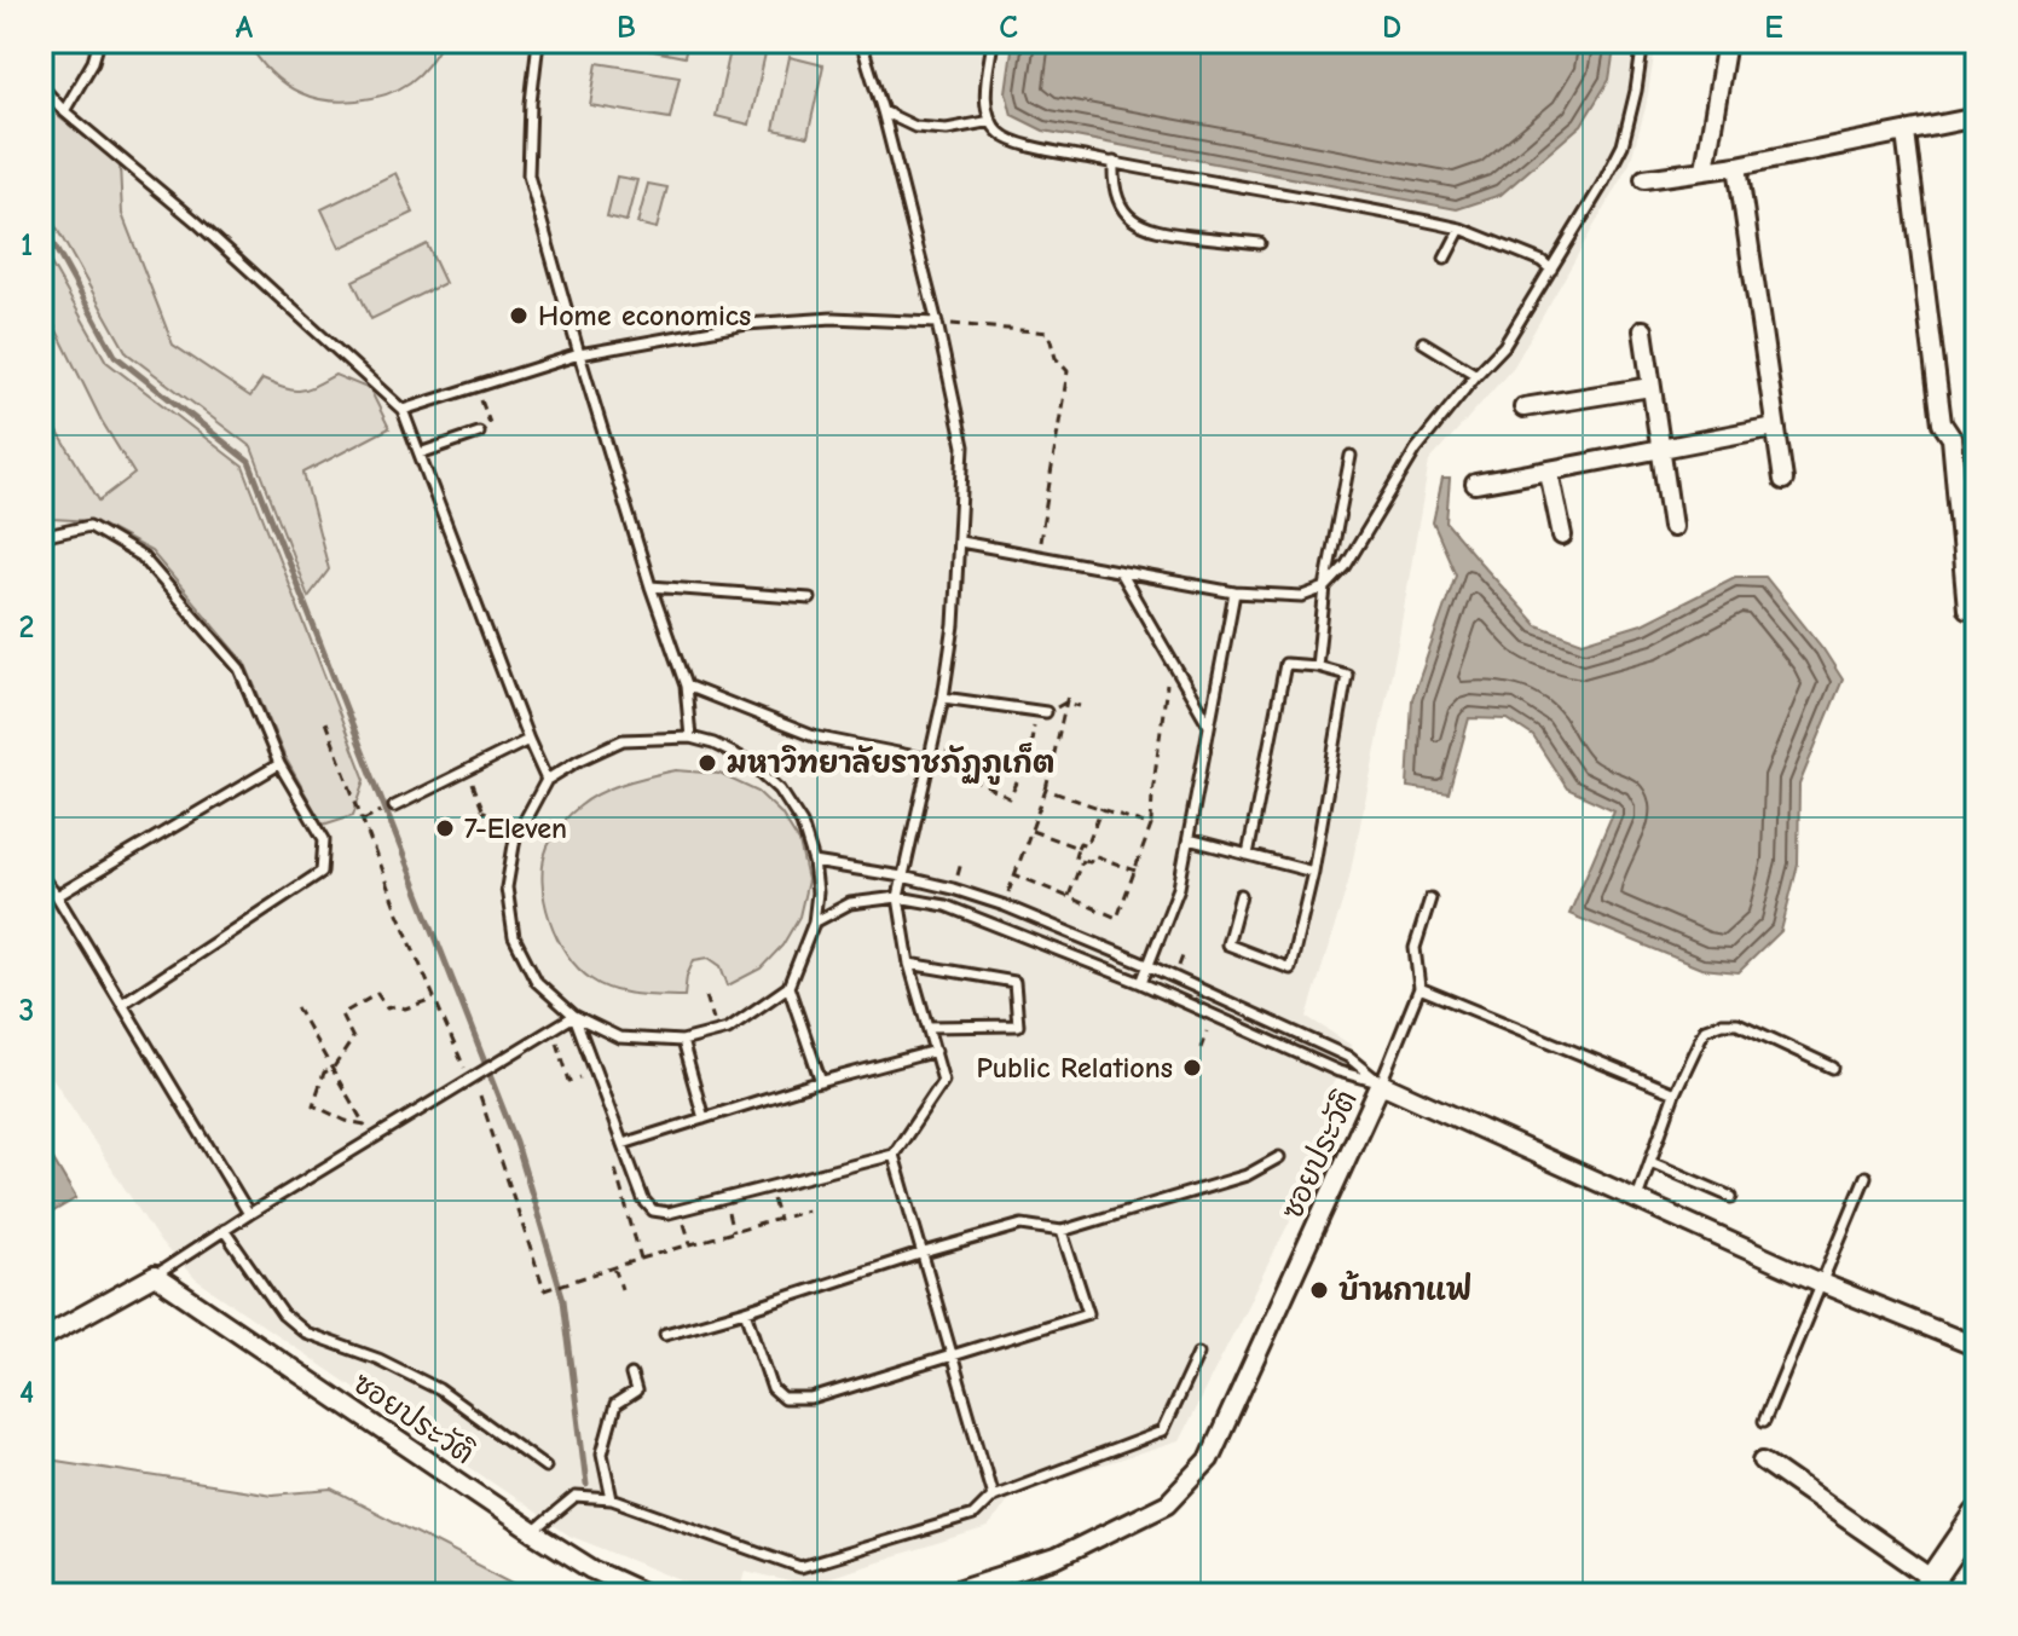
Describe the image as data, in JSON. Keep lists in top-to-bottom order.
{
  "streets": {
    "street": ["ซอยประวัติ"]
  },
  "places": [
    "Home economics",
    "มหาวิทยาลัยราชภัฏภูเก็ต",
    "7-Eleven",
    "Public Relations",
    "บ้านกาแฟ"
  ],
  "grid": {
    "columns": [
      "A",
      "B",
      "C",
      "D",
      "E"
    ],
    "rows": [
      "1",
      "2",
      "3",
      "4"
    ]
  }
}
